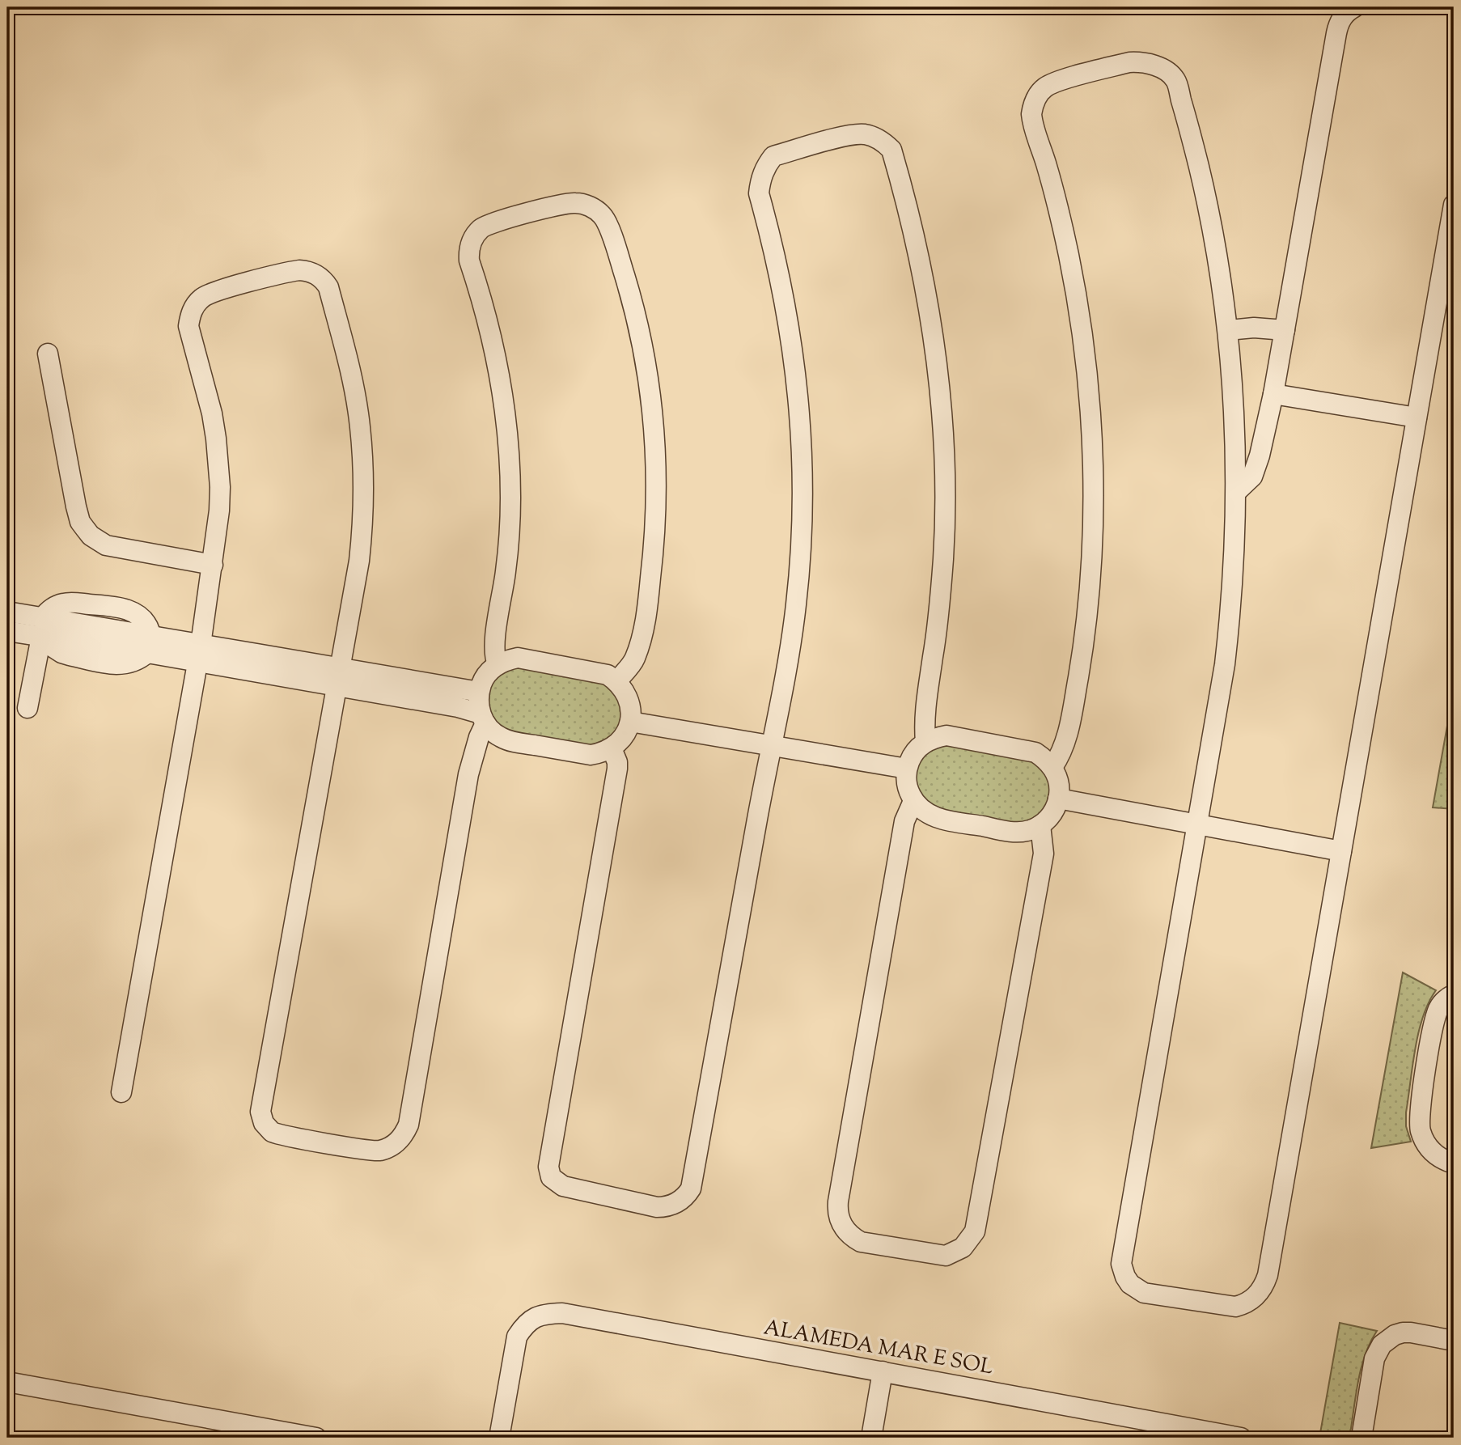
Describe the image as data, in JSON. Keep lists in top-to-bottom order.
{
  "streets": {
    "street": ["ALAMEDA MAR E SOL"]
  }
}
